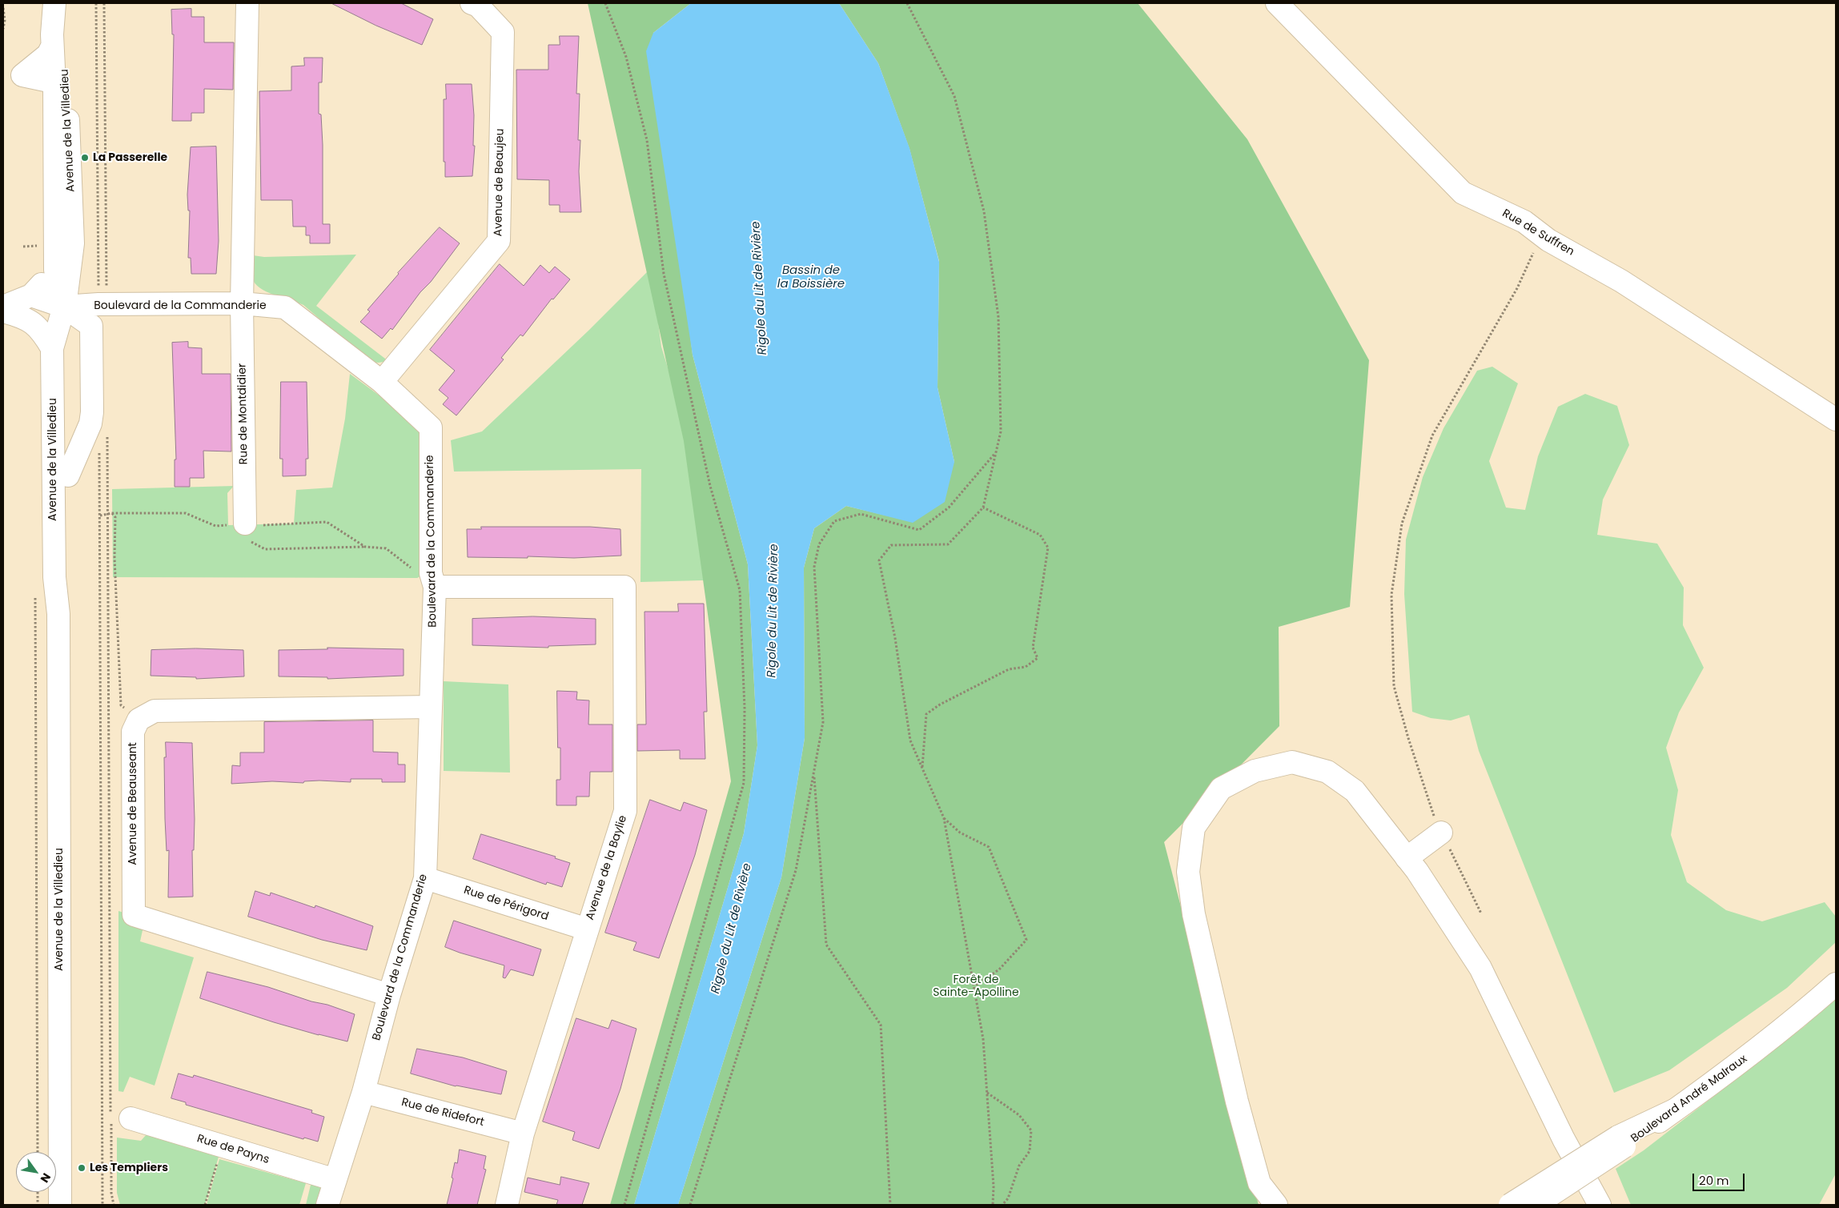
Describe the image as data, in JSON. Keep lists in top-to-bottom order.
{
  "streets": {
    "street": [
      "Avenue de la Villedieu",
      "Avenue de Beaujeu",
      "Rue de Suffren",
      "Boulevard de la Commanderie",
      "Rue de Montdidier",
      "Avenue de Beauseant",
      "Avenue de la Baylie",
      "Rue de Périgord",
      "Boulevard André Malraux",
      "Rue de Ridefort",
      "Rue de Payns"
    ]
  },
  "crossings": [
    ["Avenue de la Villedieu", "Boulevard de la Commanderie"],
    ["Avenue de Beaujeu", "Boulevard de la Commanderie"],
    ["Boulevard de la Commanderie", "Rue de Montdidier"],
    ["Boulevard de la Commanderie", "Avenue de Beauseant"],
    ["Boulevard de la Commanderie", "Avenue de la Baylie"],
    ["Boulevard de la Commanderie", "Rue de Périgord"],
    ["Boulevard de la Commanderie", "Rue de Ridefort"],
    ["Boulevard de la Commanderie", "Rue de Payns"],
    ["Avenue de la Baylie", "Rue de Périgord"],
    ["Avenue de la Baylie", "Rue de Ridefort"]
  ],
  "water": ["Bassin de la Boissière", "Rigole du Lit de Rivière"],
  "parks": ["Forêt de Sainte-Apolline"],
  "places": ["La Passerelle", "Les Templiers"],
  "scale_bar": "20 m",
  "north": "bottom right"
}
